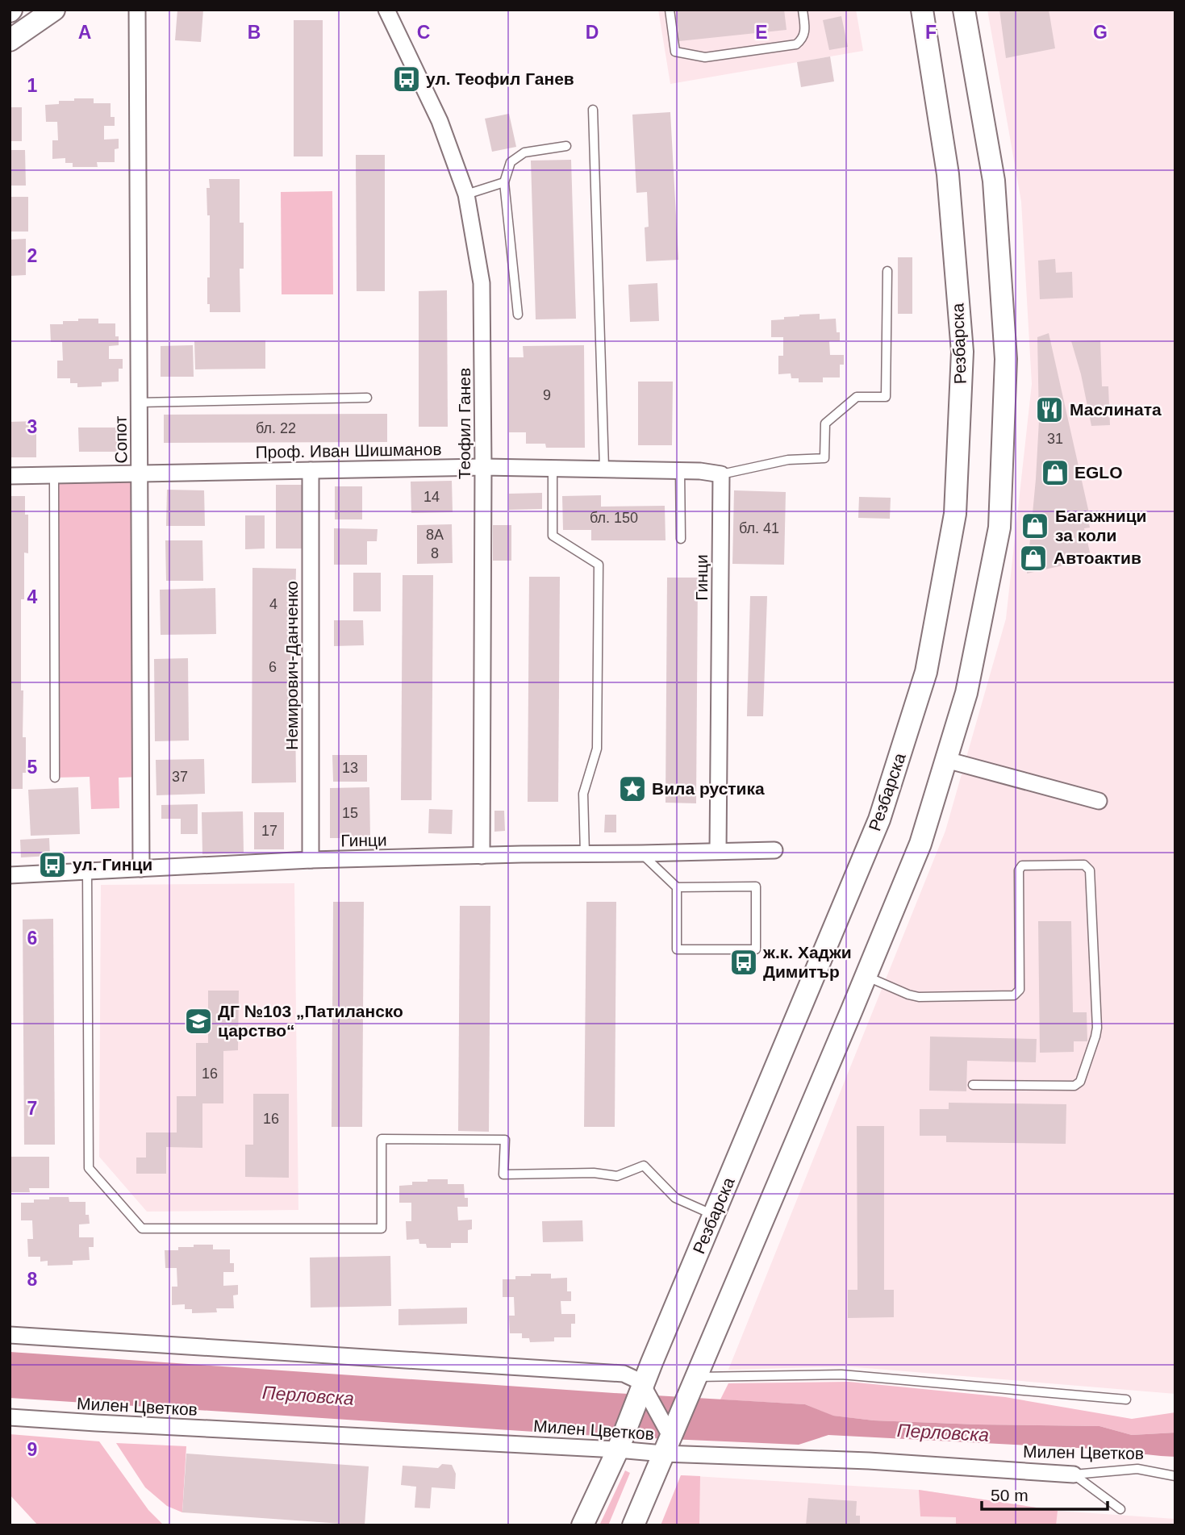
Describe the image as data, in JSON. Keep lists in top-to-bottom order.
{
  "streets": {
    "street": [
      "Резбарска",
      "Теофил Ганев",
      "Сопот",
      "Проф. Иван Шишманов",
      "Гинци",
      "Немирович-Данченко",
      "Милен Цветков"
    ]
  },
  "crossings": [
    ["Резбарска", "Милен Цветков"],
    ["Теофил Ганев", "Проф. Иван Шишманов"],
    ["Теофил Ганев", "Гинци"],
    ["Сопот", "Проф. Иван Шишманов"],
    ["Сопот", "Гинци"],
    ["Проф. Иван Шишманов", "Гинци"],
    ["Проф. Иван Шишманов", "Немирович-Данченко"],
    ["Гинци", "Немирович-Данченко"]
  ],
  "water": ["Перловска"],
  "places": {
    "bus stop": ["ул. Теофил Ганев", "ул. Гинци", "ж.к. Хаджи Димитър"],
    "restaurant": ["Маслината"],
    "shop": ["EGLO", "Багажници за коли", "Автоактив"],
    "place": ["Вила рустика"],
    "school or university": ["ДГ №103 „Патиланско царство“"]
  },
  "house_numbers": [
    "9",
    "бл. 22",
    "31",
    "14",
    "бл. 150",
    "бл. 41",
    "8А",
    "8",
    "4",
    "6",
    "13",
    "37",
    "15",
    "17",
    "16",
    "16"
  ],
  "scale_bar": "50 m",
  "grid": {
    "columns": [
      "A",
      "B",
      "C",
      "D",
      "E",
      "F",
      "G"
    ],
    "rows": [
      "1",
      "2",
      "3",
      "4",
      "5",
      "6",
      "7",
      "8",
      "9"
    ]
  }
}
